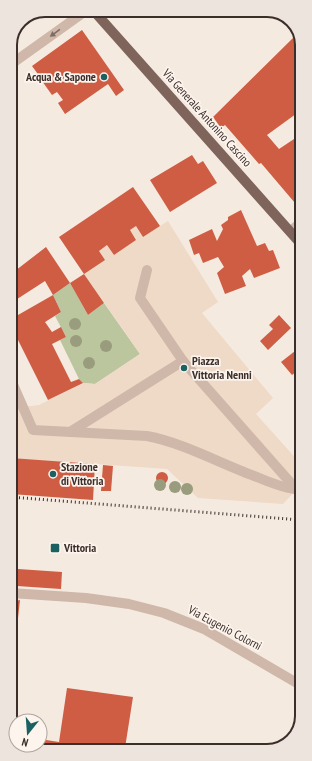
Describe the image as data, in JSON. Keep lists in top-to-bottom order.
{
  "streets": {
    "main road": ["Via Generale Antonino Cascino"],
    "street": ["Via Eugenio Colorni"]
  },
  "places": {
    "other": ["Acqua & Sapone", "Piazza Vittoria Nenni", "Stazione di Vittoria"],
    "transit": ["Vittoria"]
  },
  "north": "bottom"
}
